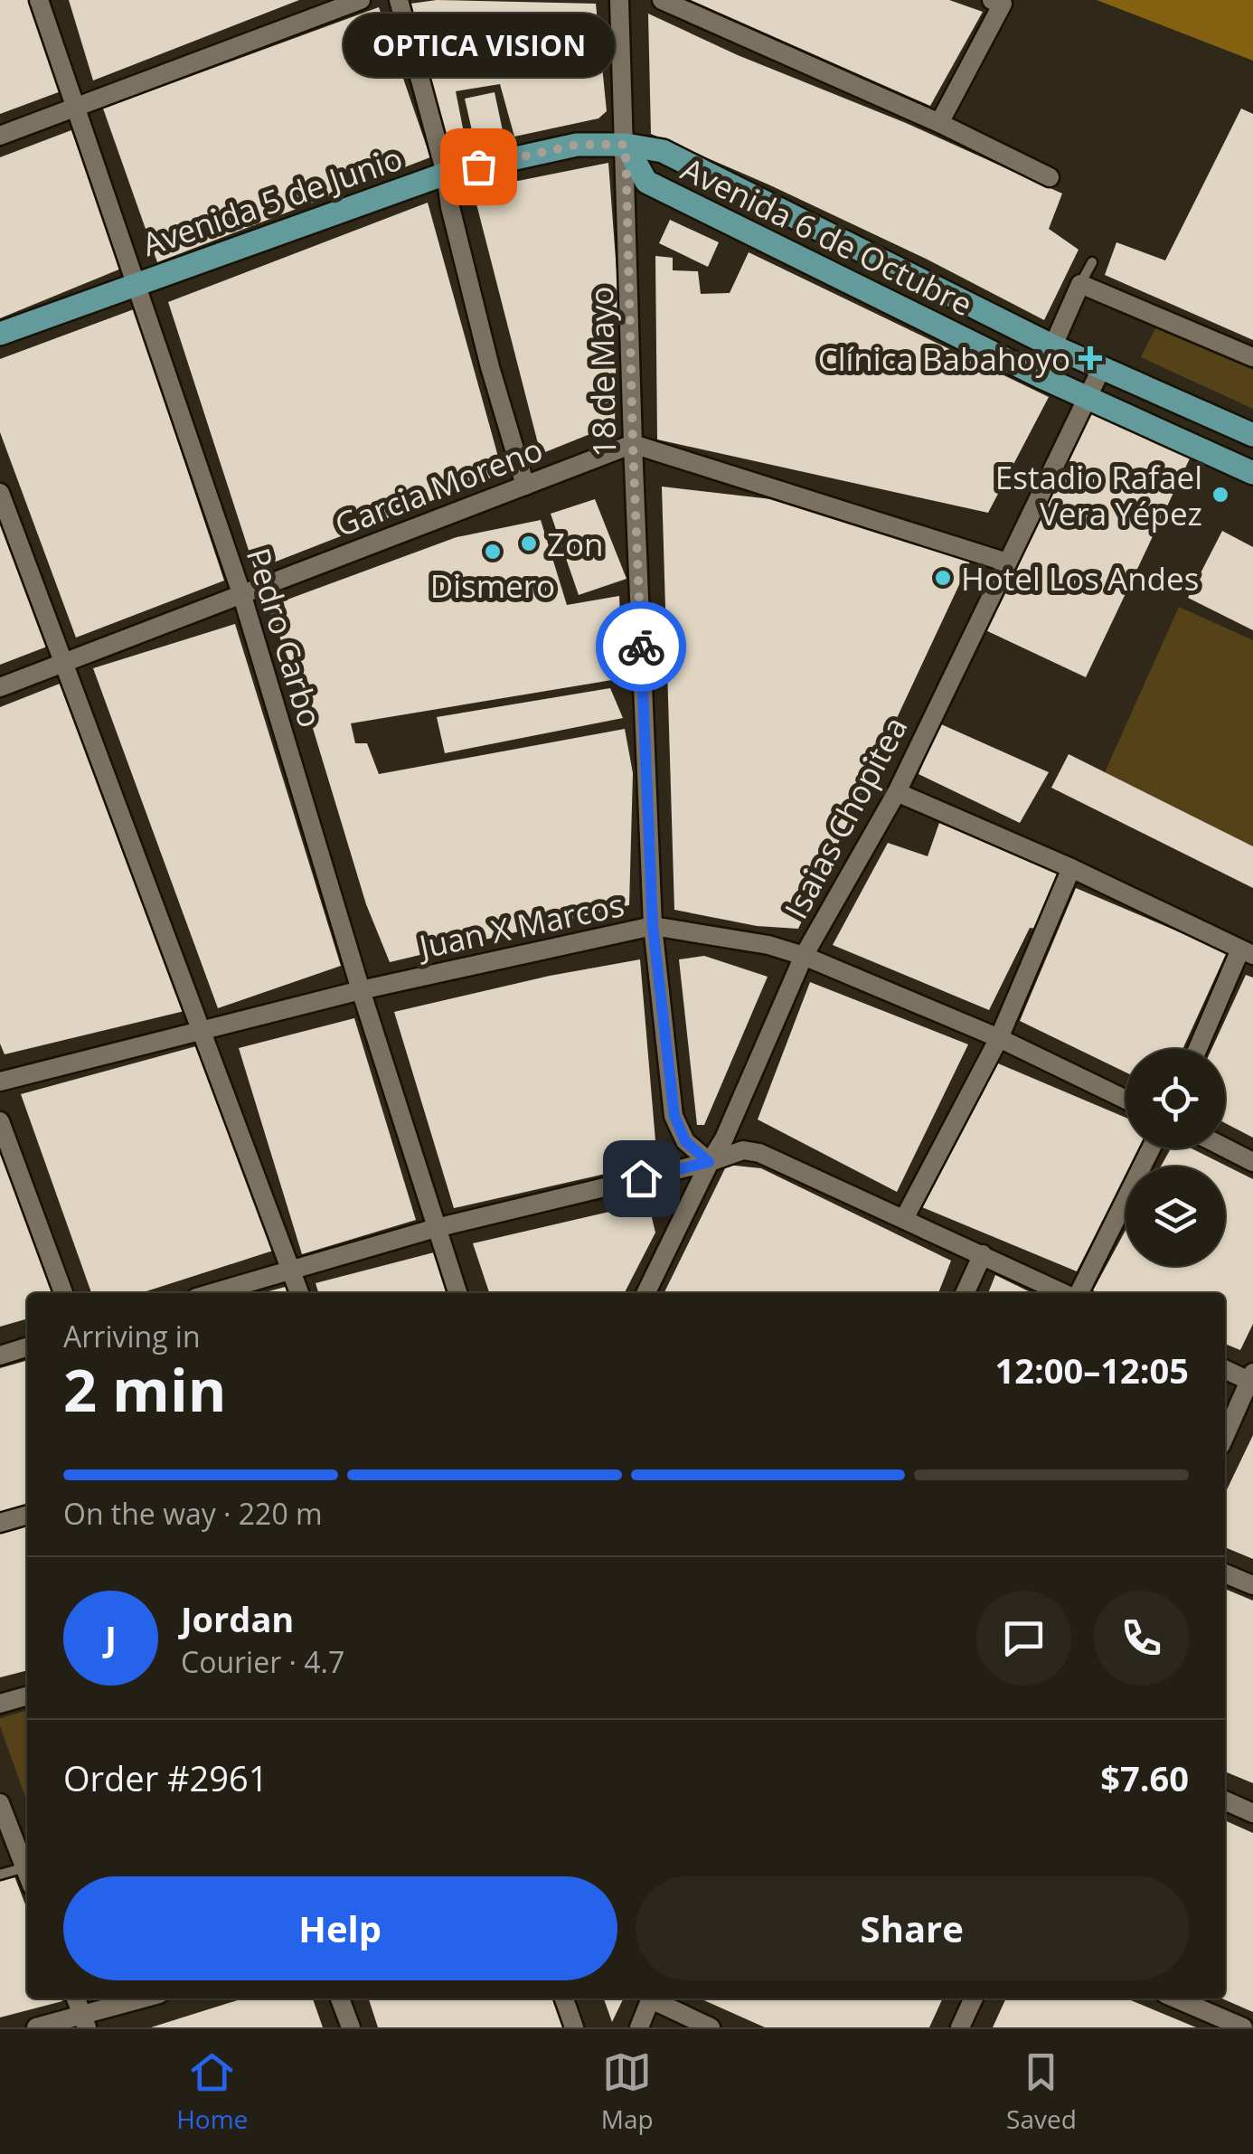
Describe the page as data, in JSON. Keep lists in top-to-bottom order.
{
  "streets": {
    "main road": ["Avenida 5 de Junio", "Avenida 6 de Octubre"],
    "street": [
      "18 de Mayo",
      "Garcia Moreno",
      "Pedro Carbo",
      "Isaias Chopitea",
      "Juan X Marcos"
    ]
  },
  "crossings": [
    ["Avenida 5 de Junio", "Avenida 6 de Octubre"],
    ["Avenida 5 de Junio", "18 de Mayo"],
    ["Avenida 5 de Junio", "Pedro Carbo"],
    ["Avenida 6 de Octubre", "18 de Mayo"],
    ["Avenida 6 de Octubre", "Isaias Chopitea"],
    ["18 de Mayo", "Garcia Moreno"],
    ["18 de Mayo", "Isaias Chopitea"],
    ["18 de Mayo", "Juan X Marcos"],
    ["Garcia Moreno", "Pedro Carbo"],
    ["Pedro Carbo", "Juan X Marcos"],
    ["Isaias Chopitea", "Juan X Marcos"]
  ],
  "places": {
    "other": [
      "OPTICA VISION",
      "Estadio Rafael Vera Yépez",
      "Zon",
      "Dismero",
      "Hotel Los Andes"
    ],
    "health": ["Clínica Babahoyo"]
  },
  "page": {
    "bubble": "OPTICA VISION",
    "heading": ["2 min", "Arriving in", "12:00–12:05"],
    "panel": [
      "Jordan",
      "Courier · 4.7",
      "Order #2961",
      "$7.60"
    ],
    "bar": "On the way · 220 m",
    "round": "J",
    "buttons": ["Help", "Share"],
    "tabs": ["Home", "Map", "Saved"]
  }
}
